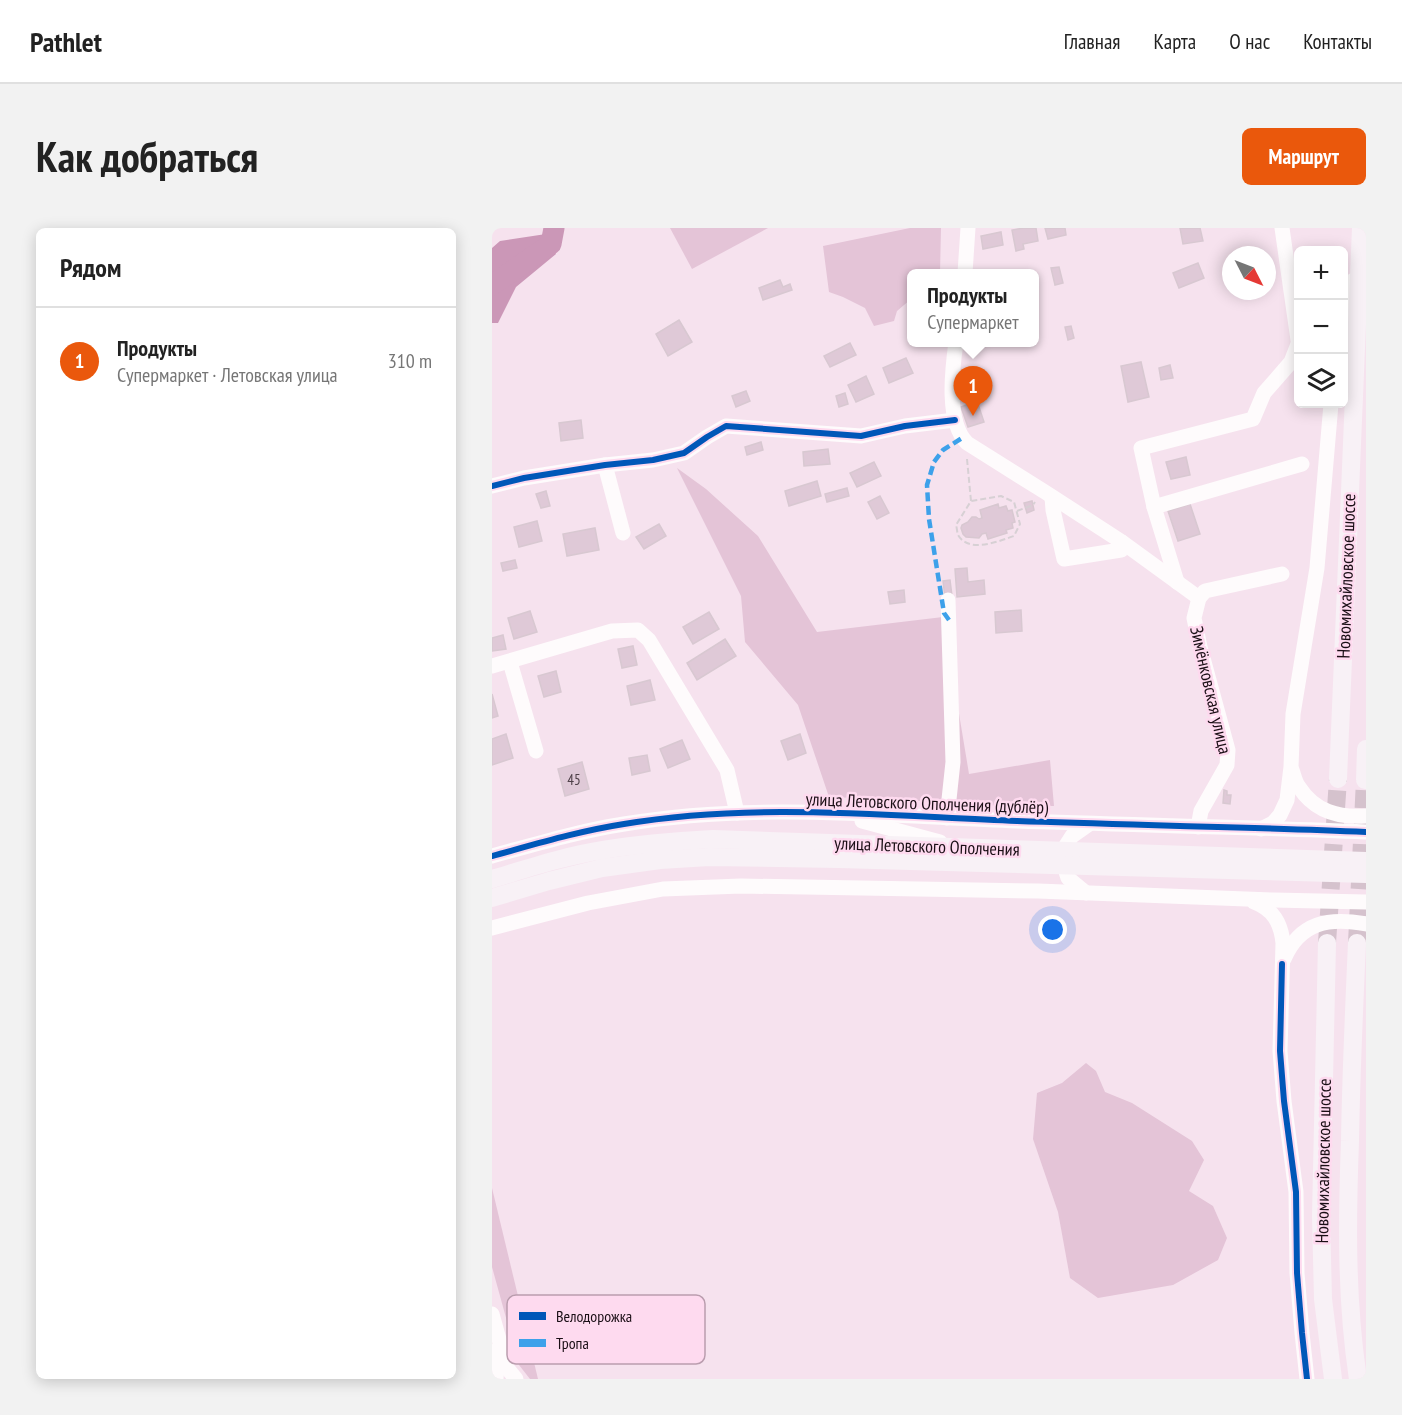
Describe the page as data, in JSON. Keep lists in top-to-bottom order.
{
  "streets": {
    "main road": ["Новомихайловское шоссе", "улица Летовского Ополчения"],
    "street": ["Зимёнковская улица", "улица Летовского Ополчения (дублёр)"]
  },
  "crossings": [
    ["Зимёнковская улица", "улица Летовского Ополчения (дублёр)"]
  ],
  "house_numbers": ["45"],
  "legend": ["Велодорожка", "Тропа"],
  "north": "bottom right",
  "page": {
    "header": "Pathlet",
    "nav": [
      "Главная",
      "Карта",
      "О нас",
      "Контакты"
    ],
    "buttons": "Маршрут",
    "title": "Как добраться",
    "heading": "Рядом",
    "map_buttons": ["+", "−"],
    "popup": ["Продукты", "Супермаркет"],
    "list": [
      {
        "mark": "1",
        "name": "Продукты",
        "note": "Супермаркет · Летовская улица",
        "value": "310 m"
      }
    ],
    "pins": "1"
  }
}
